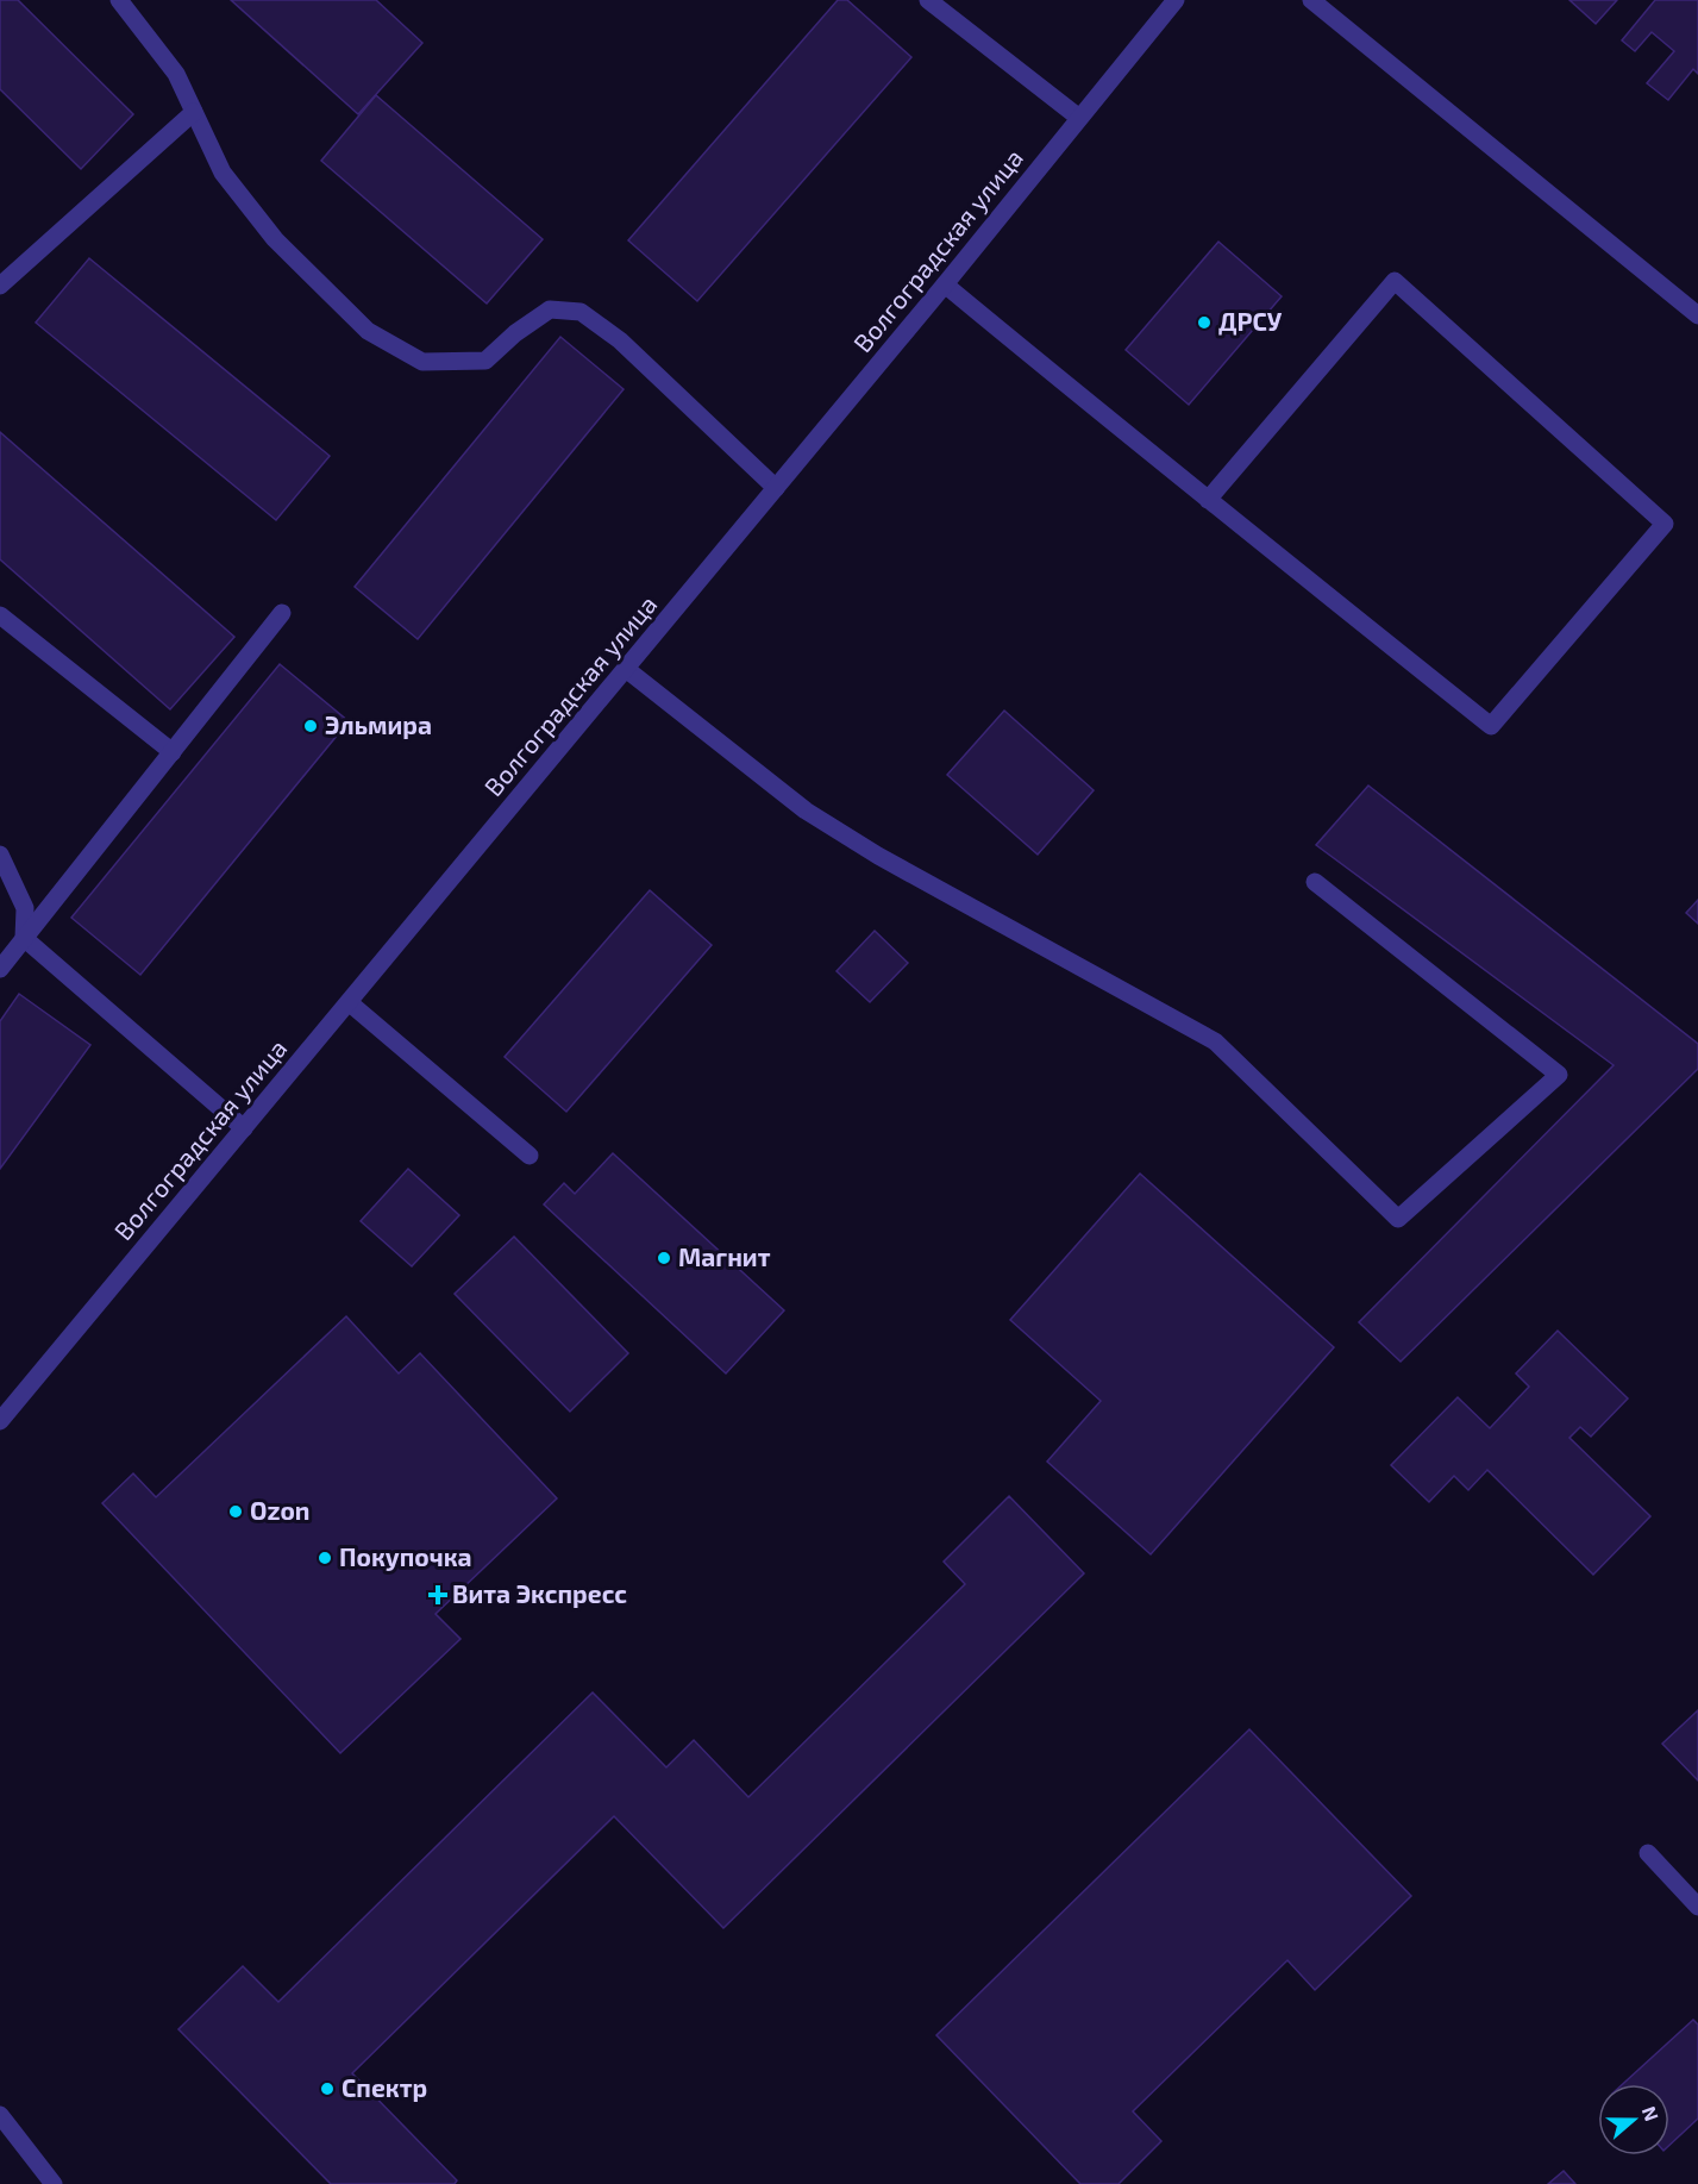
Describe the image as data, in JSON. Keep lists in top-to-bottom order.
{
  "streets": {
    "street": ["Волгоградская улица"]
  },
  "places": {
    "other": [
      "ДРСУ",
      "Эльмира",
      "Магнит",
      "Ozon",
      "Покупочка",
      "Спектр"
    ],
    "health": ["Вита Экспресс"]
  },
  "north": "right"
}
